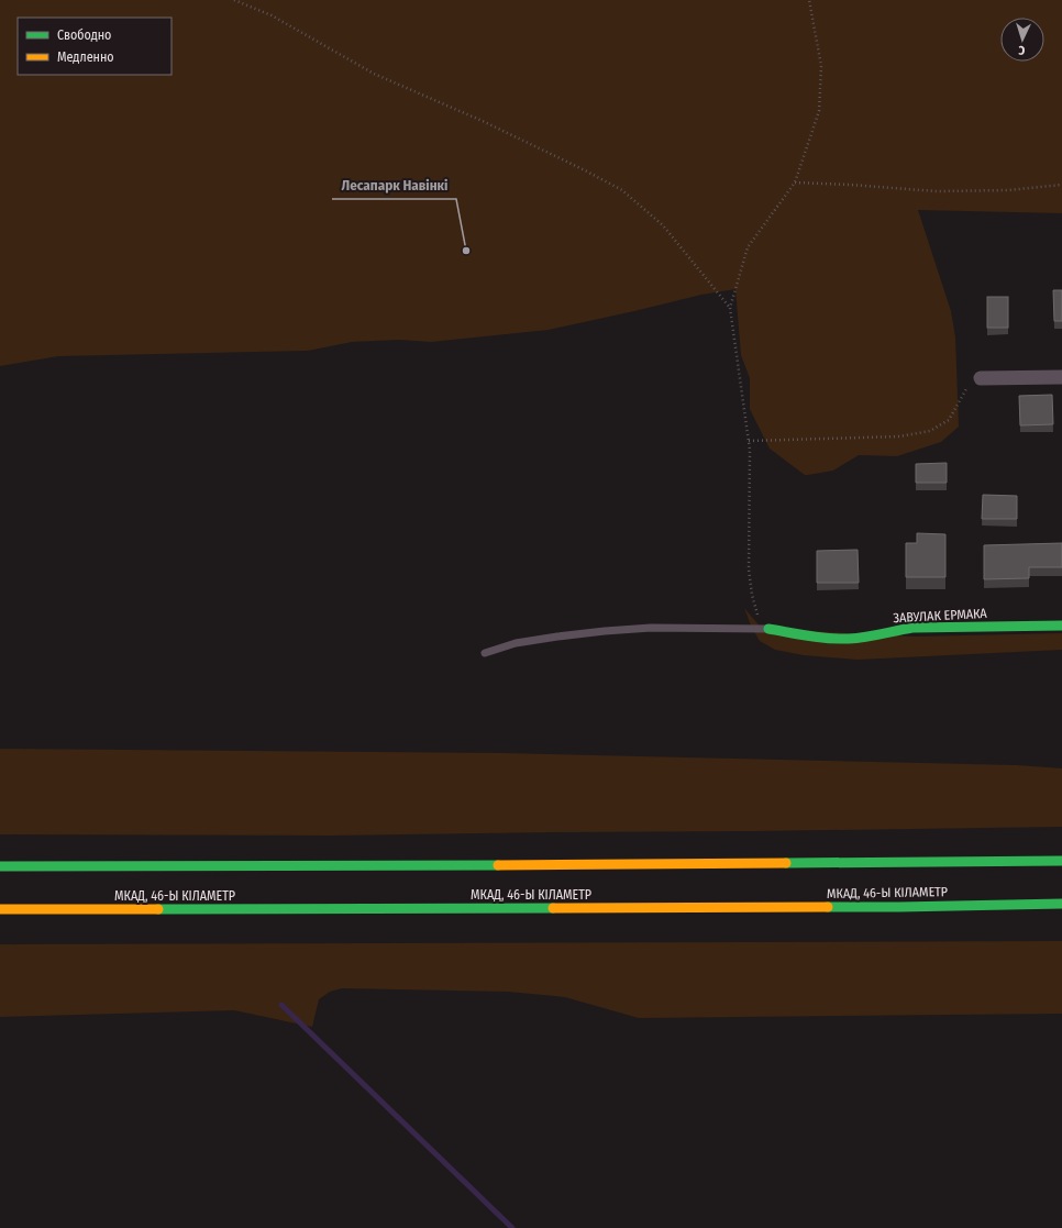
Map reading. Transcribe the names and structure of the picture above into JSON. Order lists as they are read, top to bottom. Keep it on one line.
{"streets":{"main road":["ЗАВУЛАК ЕРМАКА","МКАД, 46-Ы КІЛАМЕТР"]},"places":["Лесапарк Навінкі"],"legend":["Свободно","Медленно"],"north":"bottom"}
